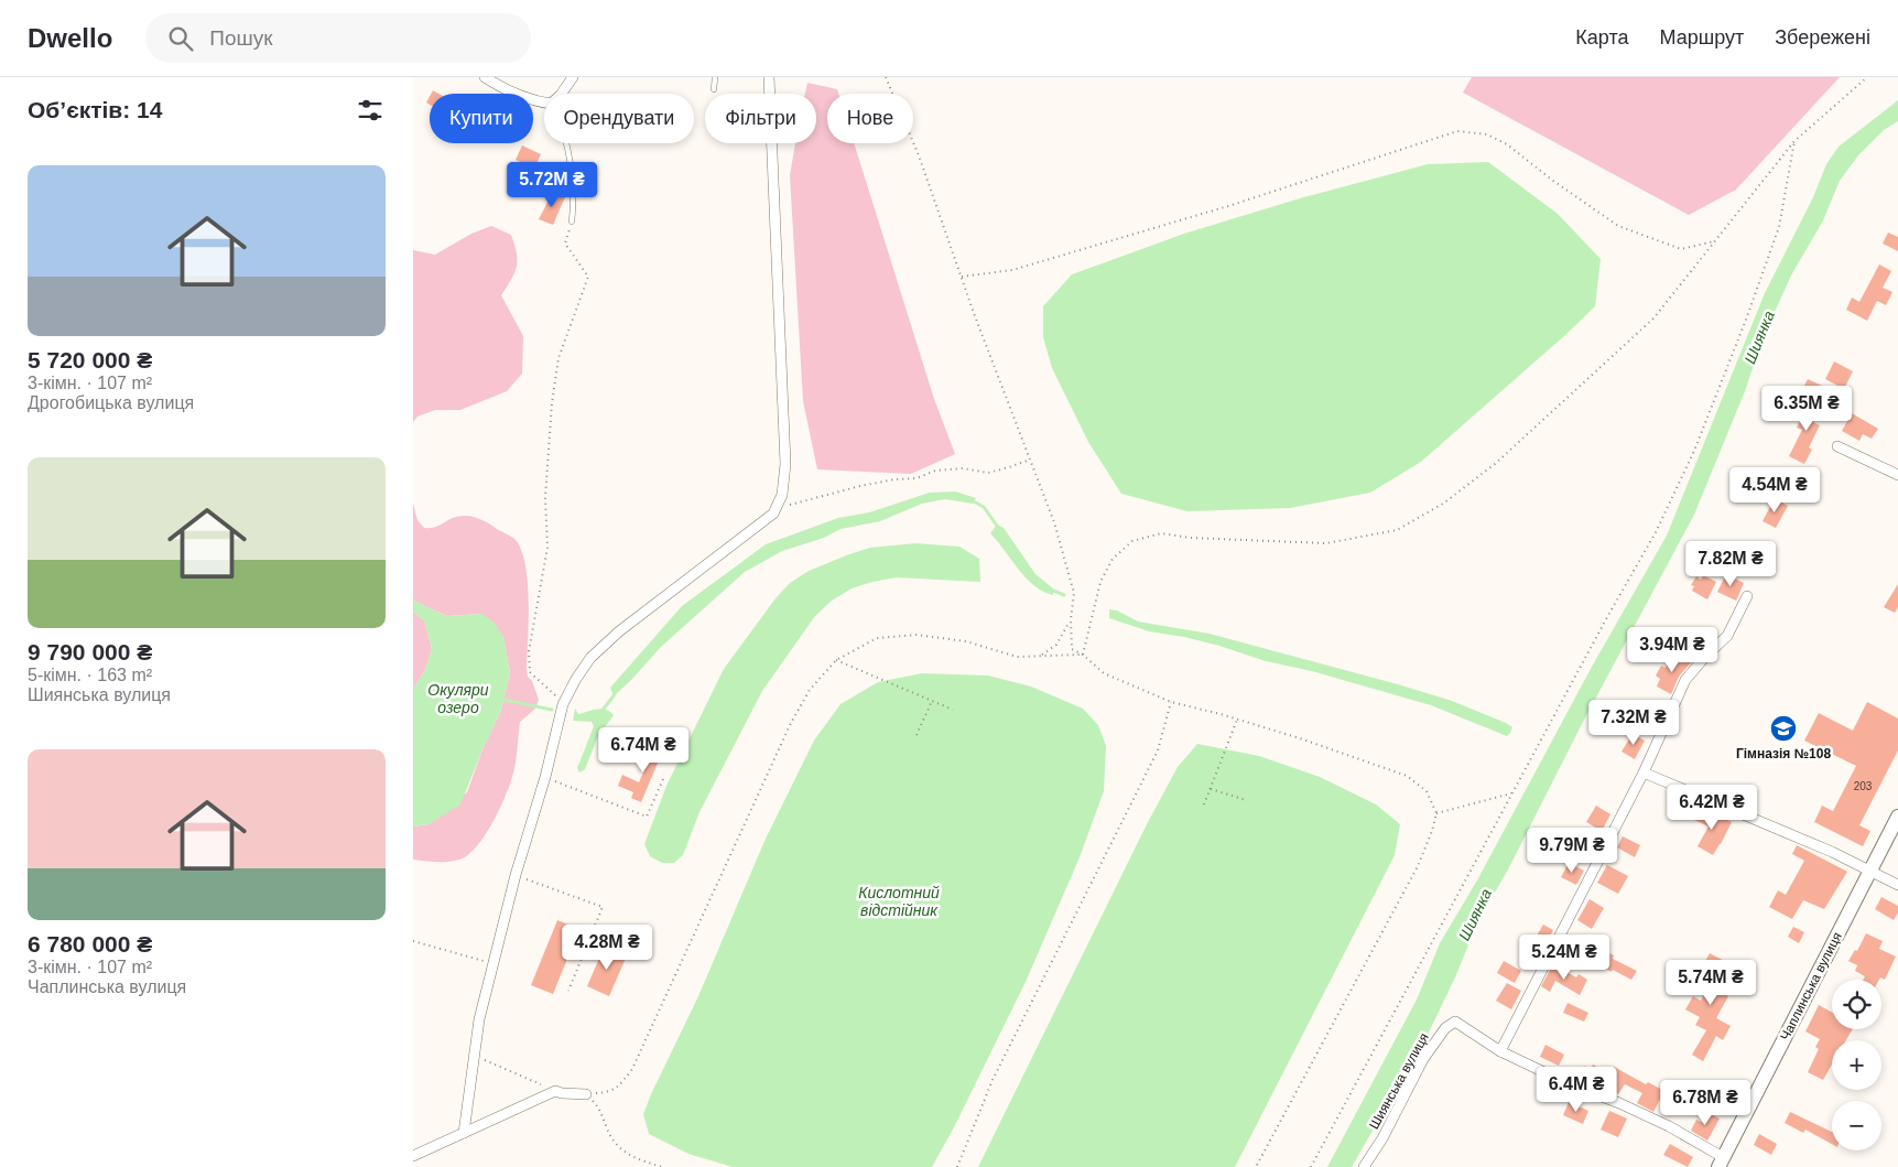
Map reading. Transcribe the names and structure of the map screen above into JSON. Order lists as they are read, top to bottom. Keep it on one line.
{"streets":{"street":["Чаплинська вулиця","Шиянська вулиця"]},"crossings":[["Чаплинська вулиця","Шиянська вулиця"]],"water":["Шиянка","Окуляри озеро","Кислотний відстійник"],"places":{"school or university":["Гімназія №108"]},"house_numbers":["203"],"page":{"header":"Dwello","search":"Пошук","nav":["Карта","Маршрут","Збережені"],"heading":"Об’єктів: 14","chip":["Купити","Орендувати","Фільтри","Нове"],"list":[{"name":"5 720 000 ₴","note":"3-кімн. · 107 m² · Дрогобицька вулиця"},{"name":"9 790 000 ₴","note":"5-кімн. · 163 m² · Шиянська вулиця"},{"name":"6 780 000 ₴","note":"3-кімн. · 107 m² · Чаплинська вулиця"}],"price":["5.72M ₴","6.35M ₴","4.54M ₴","7.82M ₴","3.94M ₴","7.32M ₴","6.74M ₴","6.42M ₴","9.79M ₴","4.28M ₴","5.24M ₴","5.74M ₴","6.4M ₴","6.78M ₴"],"map_buttons":["+","−"]}}
